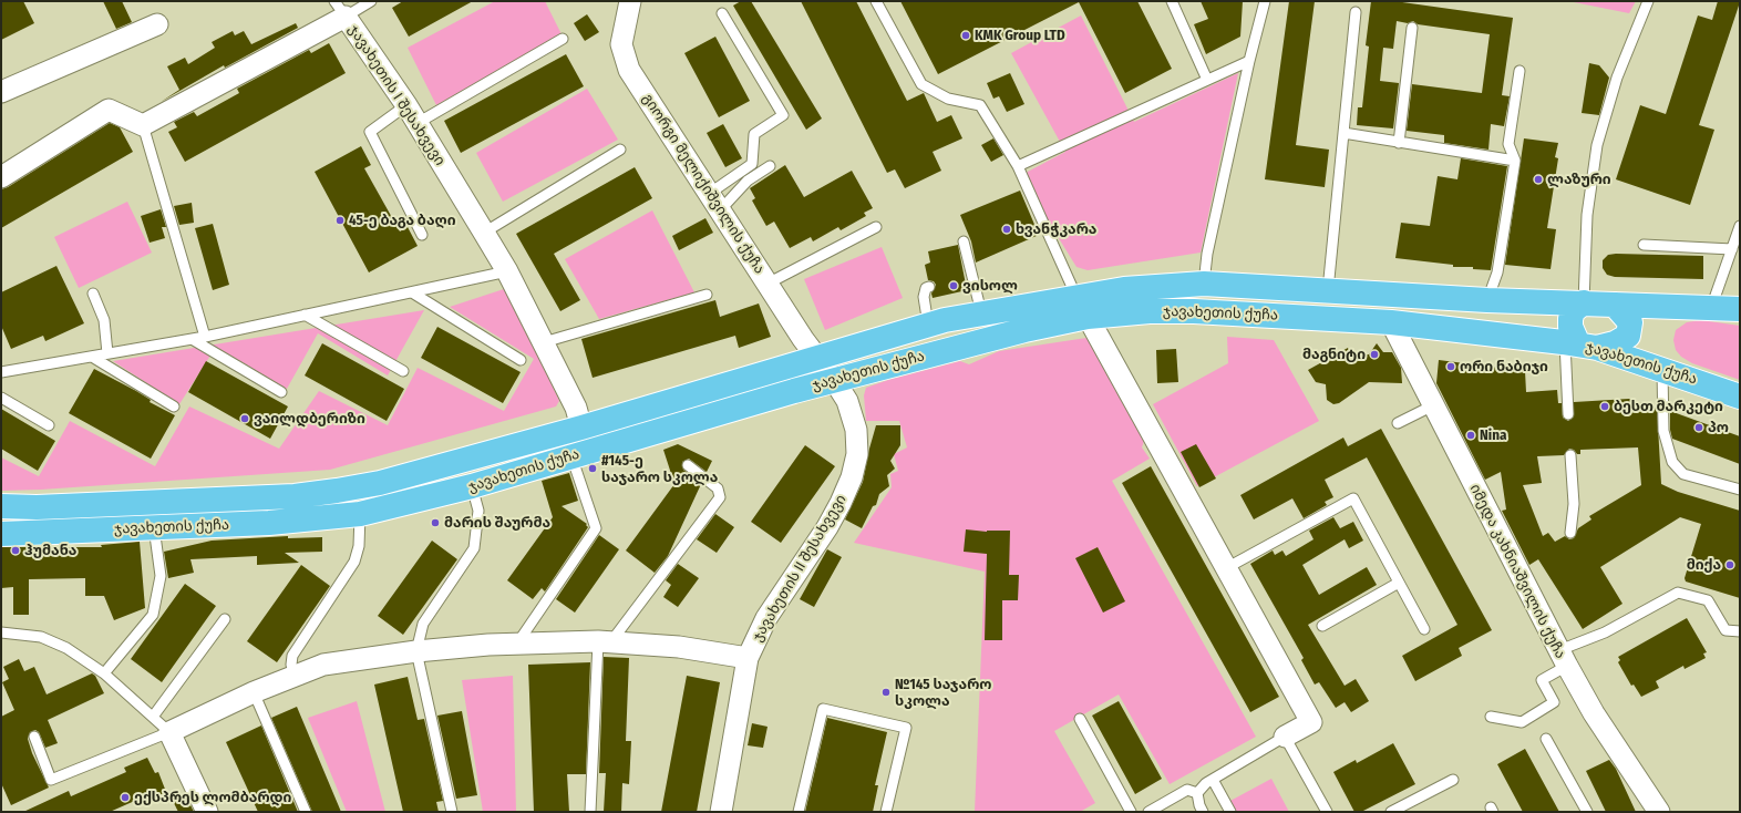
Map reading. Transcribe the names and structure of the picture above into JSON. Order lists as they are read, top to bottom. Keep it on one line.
{"streets":{"main road":["ჯავახეთის ქუჩა"],"street":["ჯავახეთის I შესახვევი","გიორგი მელიქიშვილის ქუჩა","ჯავახეთის II შესახვევი","იმედა კახნიაშვილის ქუჩა"]},"crossings":[["ჯავახეთის I შესახვევი","ჯავახეთის ქუჩა"],["გიორგი მელიქიშვილის ქუჩა","ჯავახეთის ქუჩა"],["გიორგი მელიქიშვილის ქუჩა","ჯავახეთის II შესახვევი"],["ჯავახეთის ქუჩა","ჯავახეთის II შესახვევი"],["ჯავახეთის ქუჩა","იმედა კახნიაშვილის ქუჩა"]],"places":["KMK Group LTD","ლაზური","45-ე ბაგა ბაღი","ხვანჭკარა","ვისოლ","მაგნიტი","ორი ნაბიჯი","ბესთ მარკეტი","ვაილდბერიზი","პო","Nina","#145-ე საჯარო სკოლა","მარის შაურმა","ჰუმანა","მიქა","№145 საჯარო სკოლა","ექსპრეს ლომბარდი"]}
